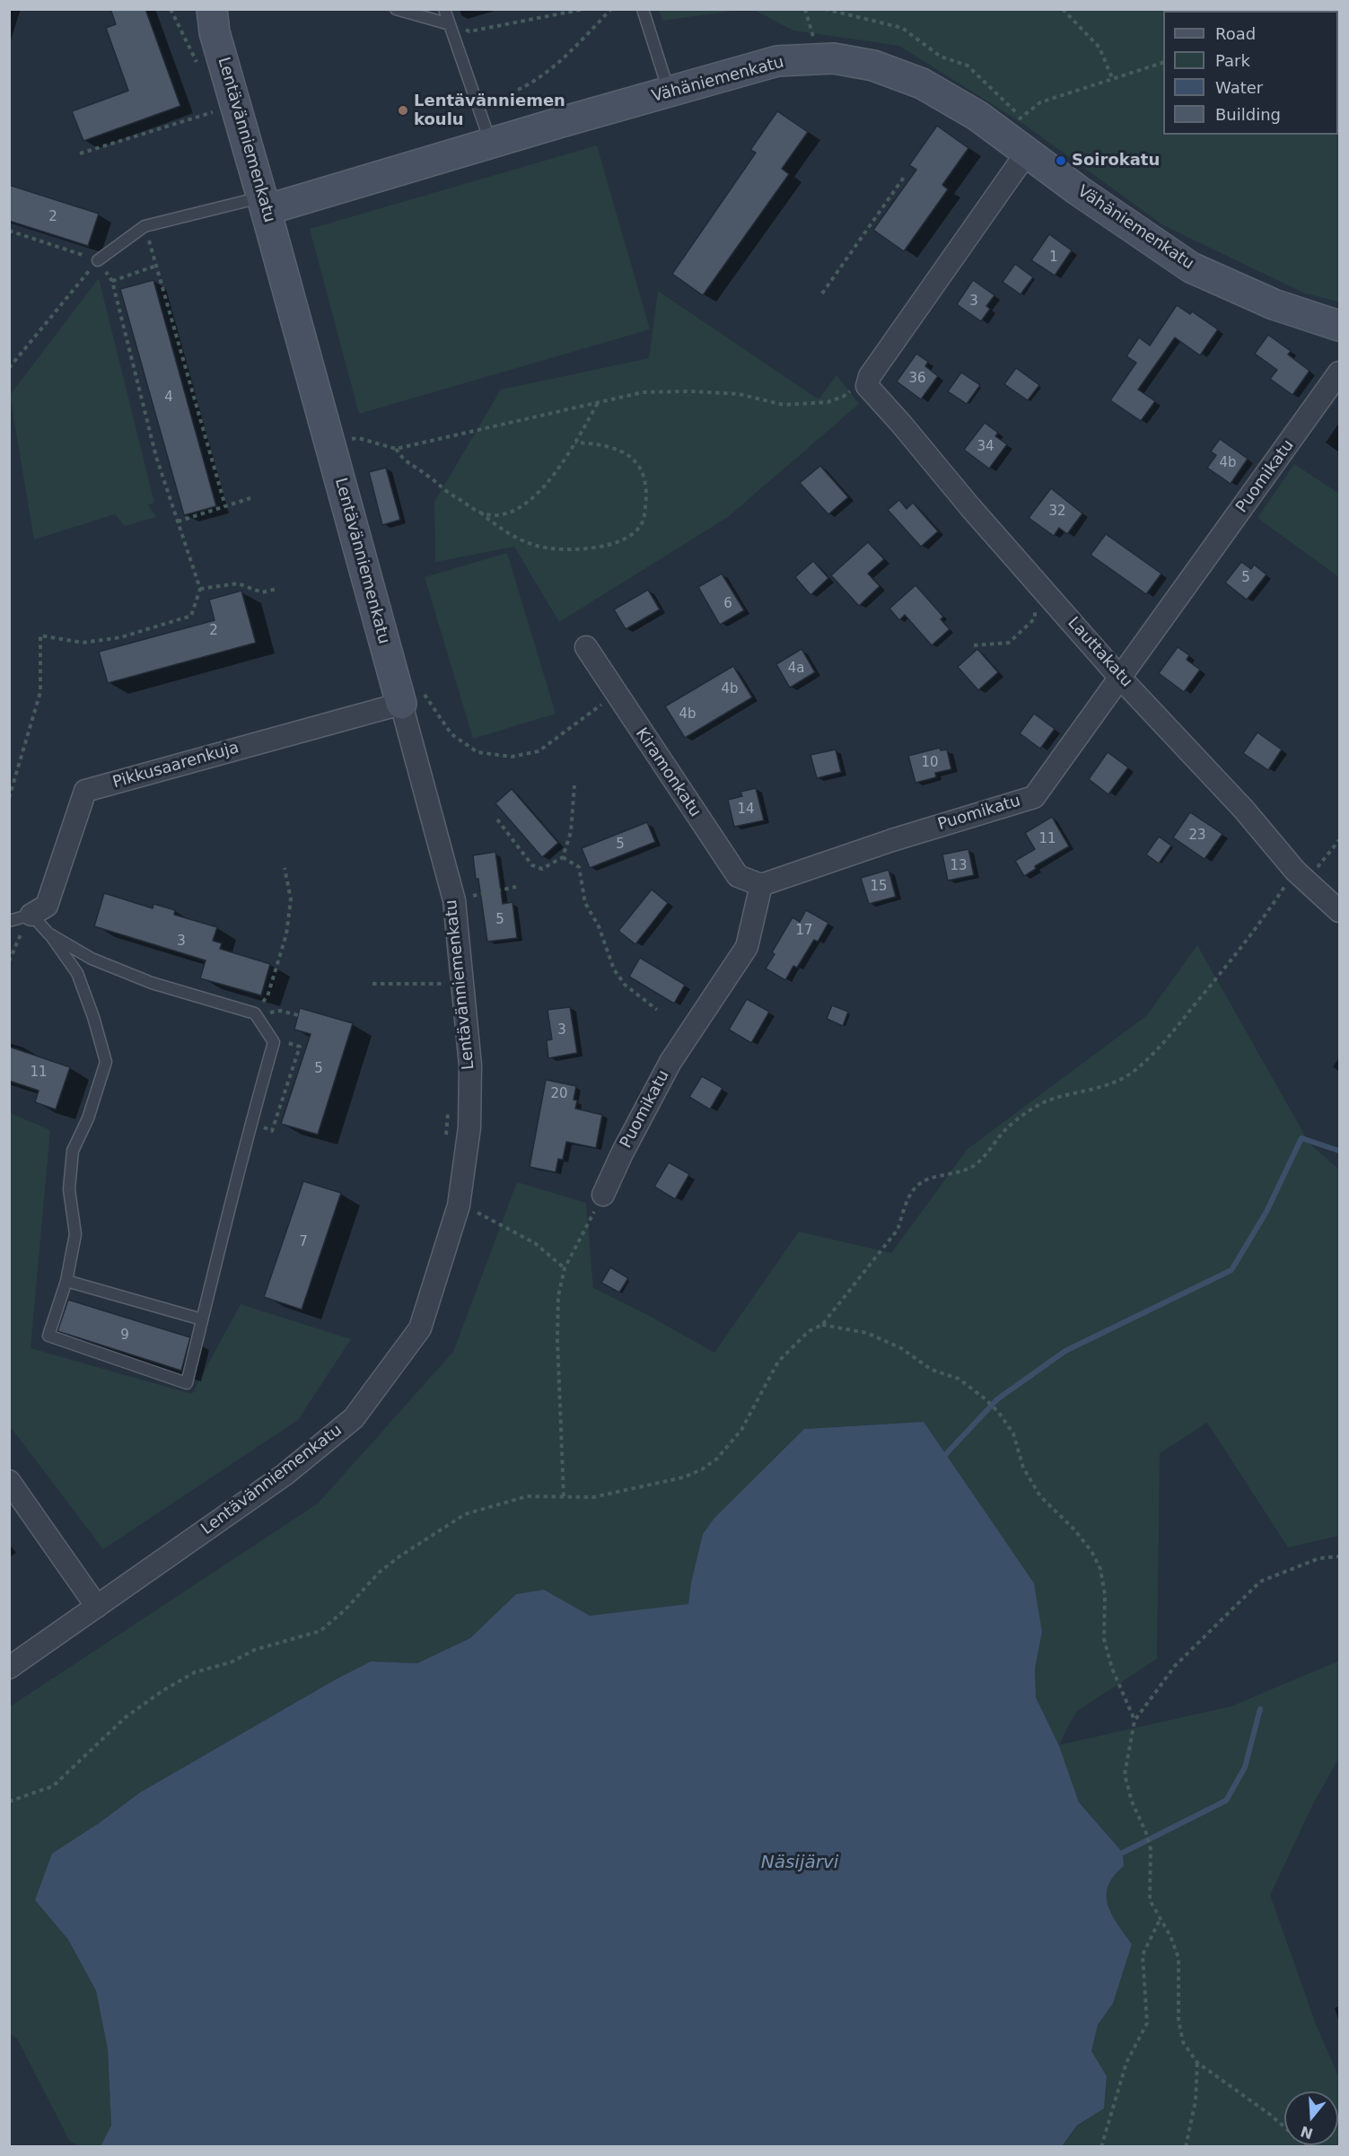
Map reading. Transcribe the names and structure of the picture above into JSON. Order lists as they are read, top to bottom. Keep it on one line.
{"streets":{"street":["Vähäniemenkatu","Lentävänniemenkatu","Puomikatu","Lauttakatu","Pikkusaarenkuja","Kiramonkatu"]},"crossings":[["Vähäniemenkatu","Lentävänniemenkatu"],["Lentävänniemenkatu","Pikkusaarenkuja"],["Puomikatu","Lauttakatu"],["Puomikatu","Kiramonkatu"]],"water":["Näsijärvi"],"places":["Lentävänniemen koulu","Soirokatu"],"house_numbers":["2","1","3","36","4","34","4b","32","5","6","2","4a","4b","4b","10","14","23","11","5","13","15","5","17","3","3","5","11","20","7","9"],"legend":["Road","Park","Water","Building"],"north":"bottom"}
